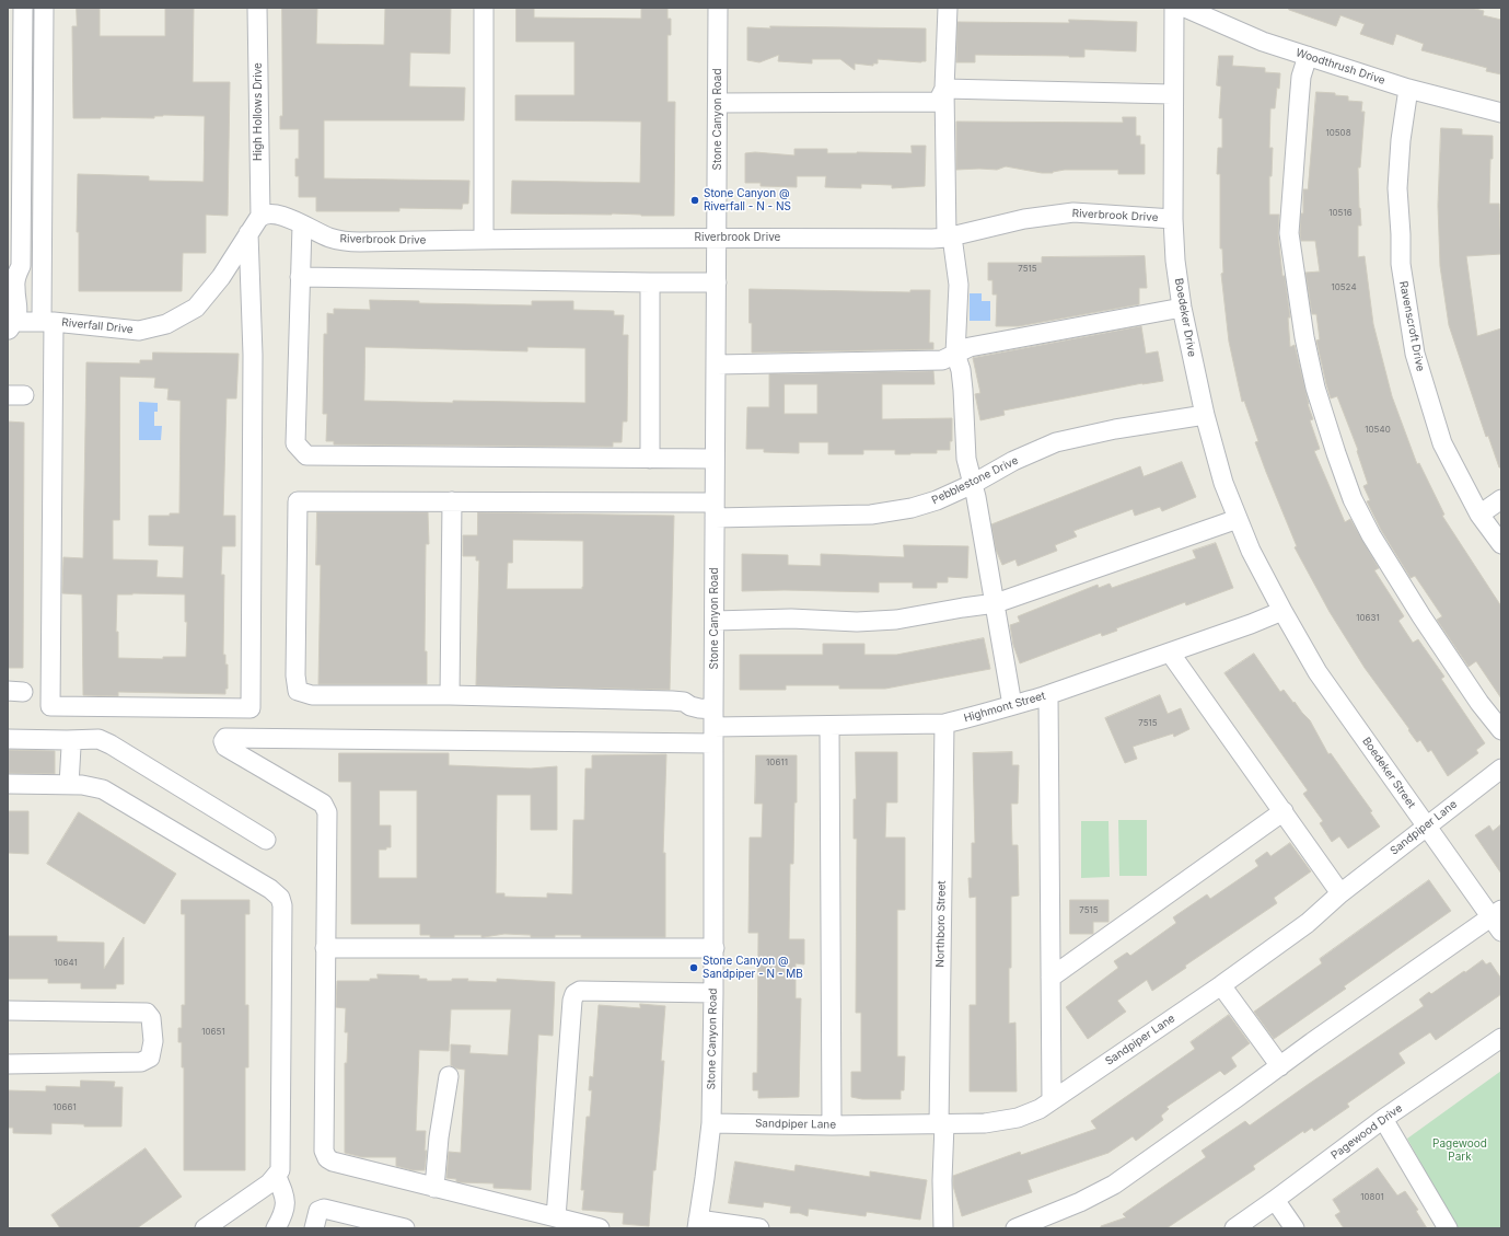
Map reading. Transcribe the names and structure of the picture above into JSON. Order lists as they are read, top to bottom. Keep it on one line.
{"streets":{"street":["Woodthrush Drive","High Hollows Drive","Stone Canyon Road","Riverbrook Drive","Boedeker Drive","Riverfall Drive","Ravenscroft Drive","Pebblestone Drive","Highmont Street","Boedeker Street","Sandpiper Lane","Northboro Street","Pagewood Drive"]},"crossings":[["Woodthrush Drive","Ravenscroft Drive"],["Stone Canyon Road","Riverbrook Drive"],["Stone Canyon Road","Pebblestone Drive"],["Stone Canyon Road","Highmont Street"],["Stone Canyon Road","Sandpiper Lane"],["Riverbrook Drive","Boedeker Drive"],["Boedeker Drive","Pebblestone Drive"],["Boedeker Drive","Highmont Street"],["Boedeker Drive","Boedeker Street"],["Highmont Street","Boedeker Street"],["Highmont Street","Northboro Street"],["Boedeker Street","Sandpiper Lane"],["Sandpiper Lane","Northboro Street"]],"parks":["Pagewood Park"],"places":["Stone Canyon @ Riverfall - N - NS","Stone Canyon @ Sandpiper - N - MB"],"house_numbers":["10508","10516","7515","10524","10540","10631","7515","10611","7515","10641","10651","10661","10801"]}
